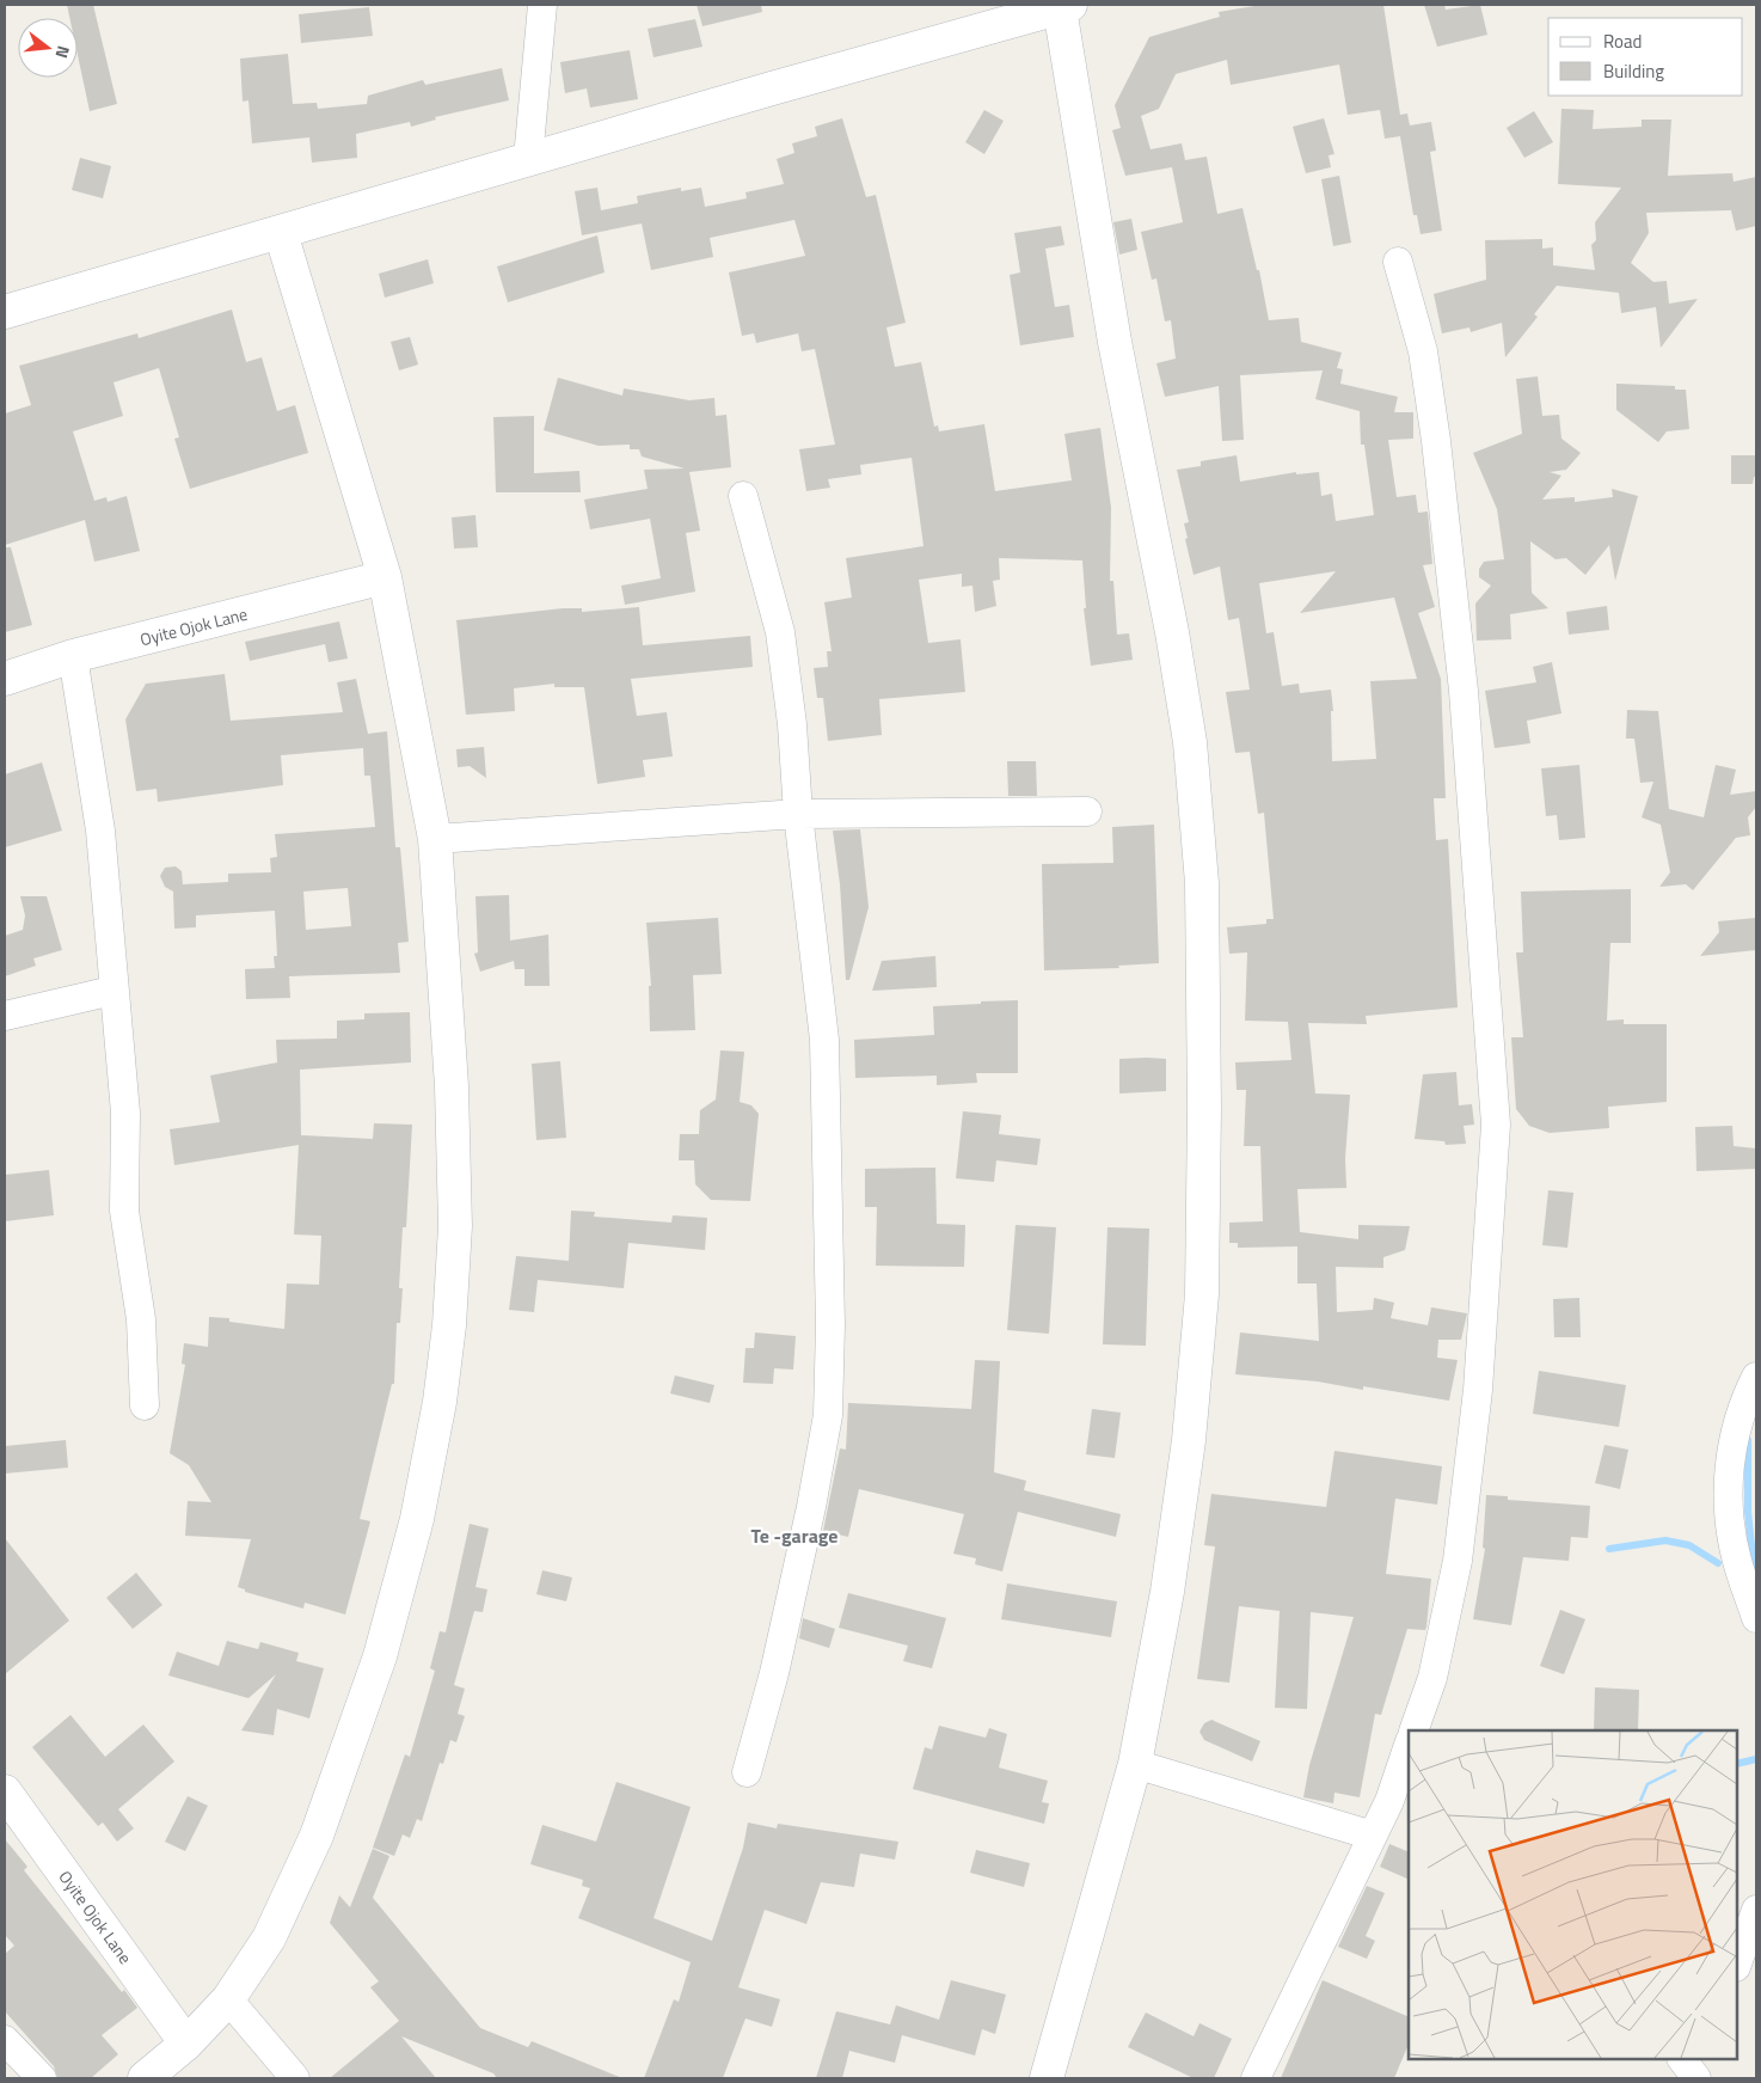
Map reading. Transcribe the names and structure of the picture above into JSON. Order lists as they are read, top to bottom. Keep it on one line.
{"streets":{"street":["Oyite Ojok Lane"]},"districts":["Te -garage"],"legend":["Road","Building"],"north":"right"}
